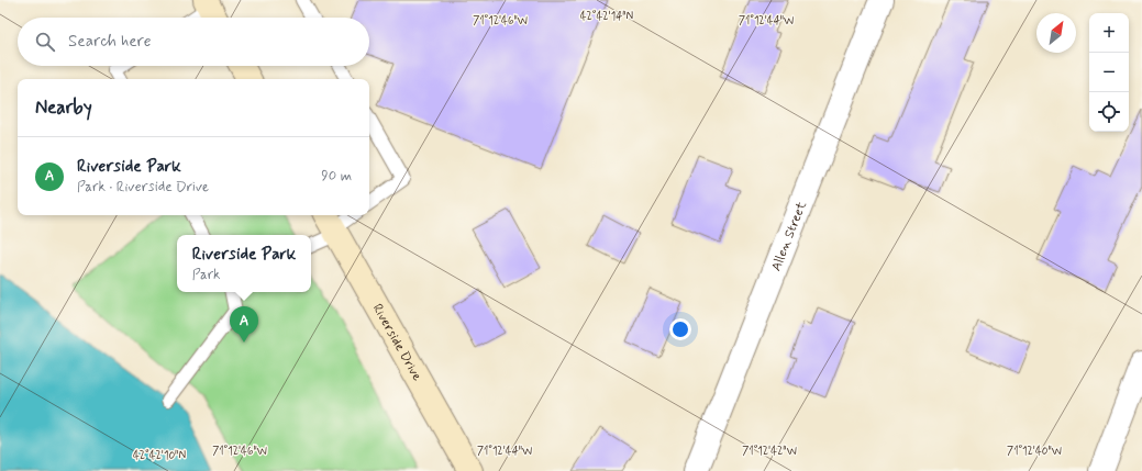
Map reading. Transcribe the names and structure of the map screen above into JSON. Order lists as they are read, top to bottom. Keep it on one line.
{"streets":{"main road":["Riverside Drive"],"street":["Allen Street"]},"north":"top right","page":{"map_buttons":["+","−"],"search":"Search here","heading":"Nearby","list":[{"mark":"A","name":"Riverside Park","note":"Park · Riverside Drive","value":"90 m"}],"popup":["Riverside Park","Park"],"pins":"A"},"coordinates":["42°42'14\"N","71°12'46\"W","71°12'44\"W","71°12'42\"W","71°12'40\"W","42°42'10\"N"]}
